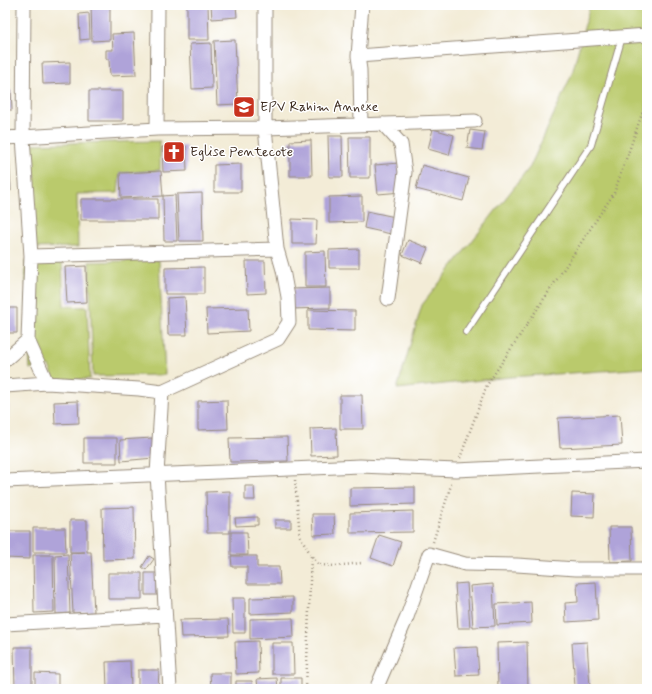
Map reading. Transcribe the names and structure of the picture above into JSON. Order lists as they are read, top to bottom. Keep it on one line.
{"places":{"school or university":["EPV Rahim Annexe"],"church":["Eglise Pentecote"]}}
